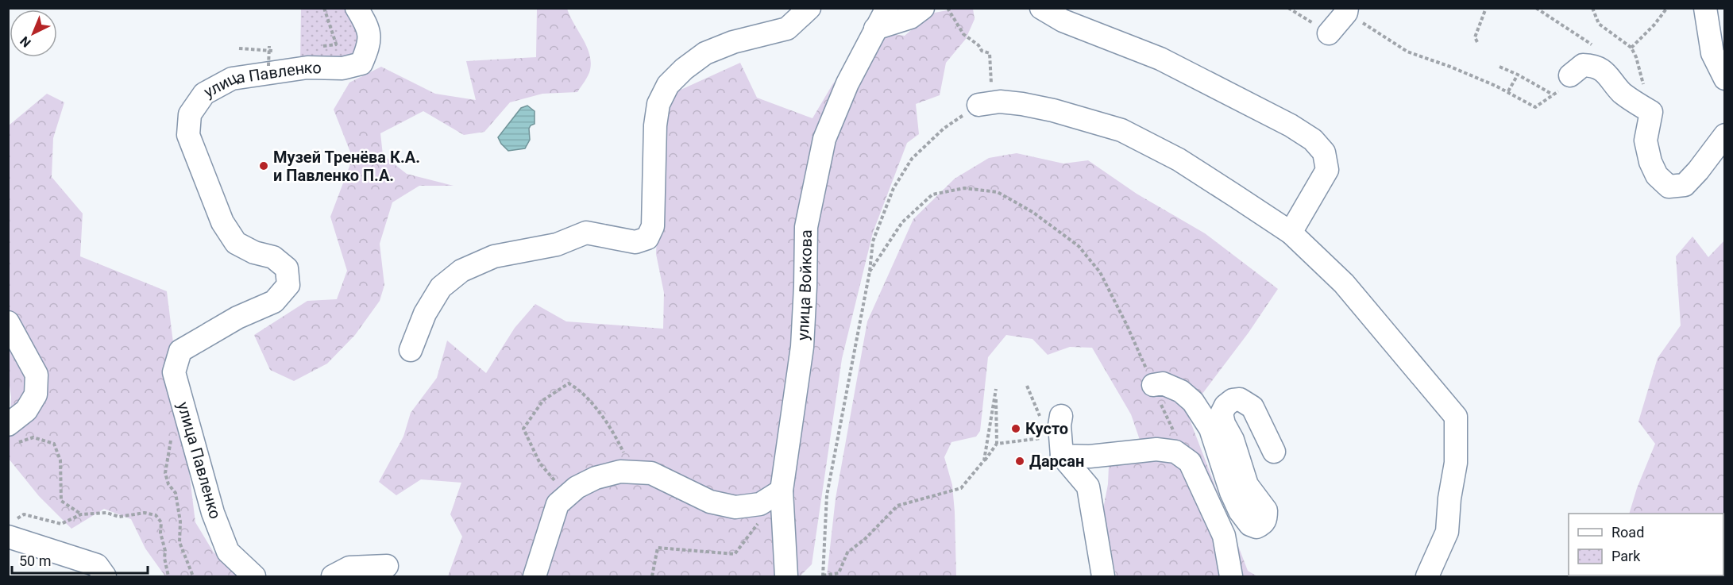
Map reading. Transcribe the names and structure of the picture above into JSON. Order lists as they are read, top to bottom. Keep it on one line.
{"streets":{"street":["улица Павленко","улица Войкова"]},"places":["Музей Тренёва К.А. и Павленко П.А.","Кусто","Дарсан"],"legend":["Road","Park"],"scale_bar":"50 m","north":"bottom left"}
